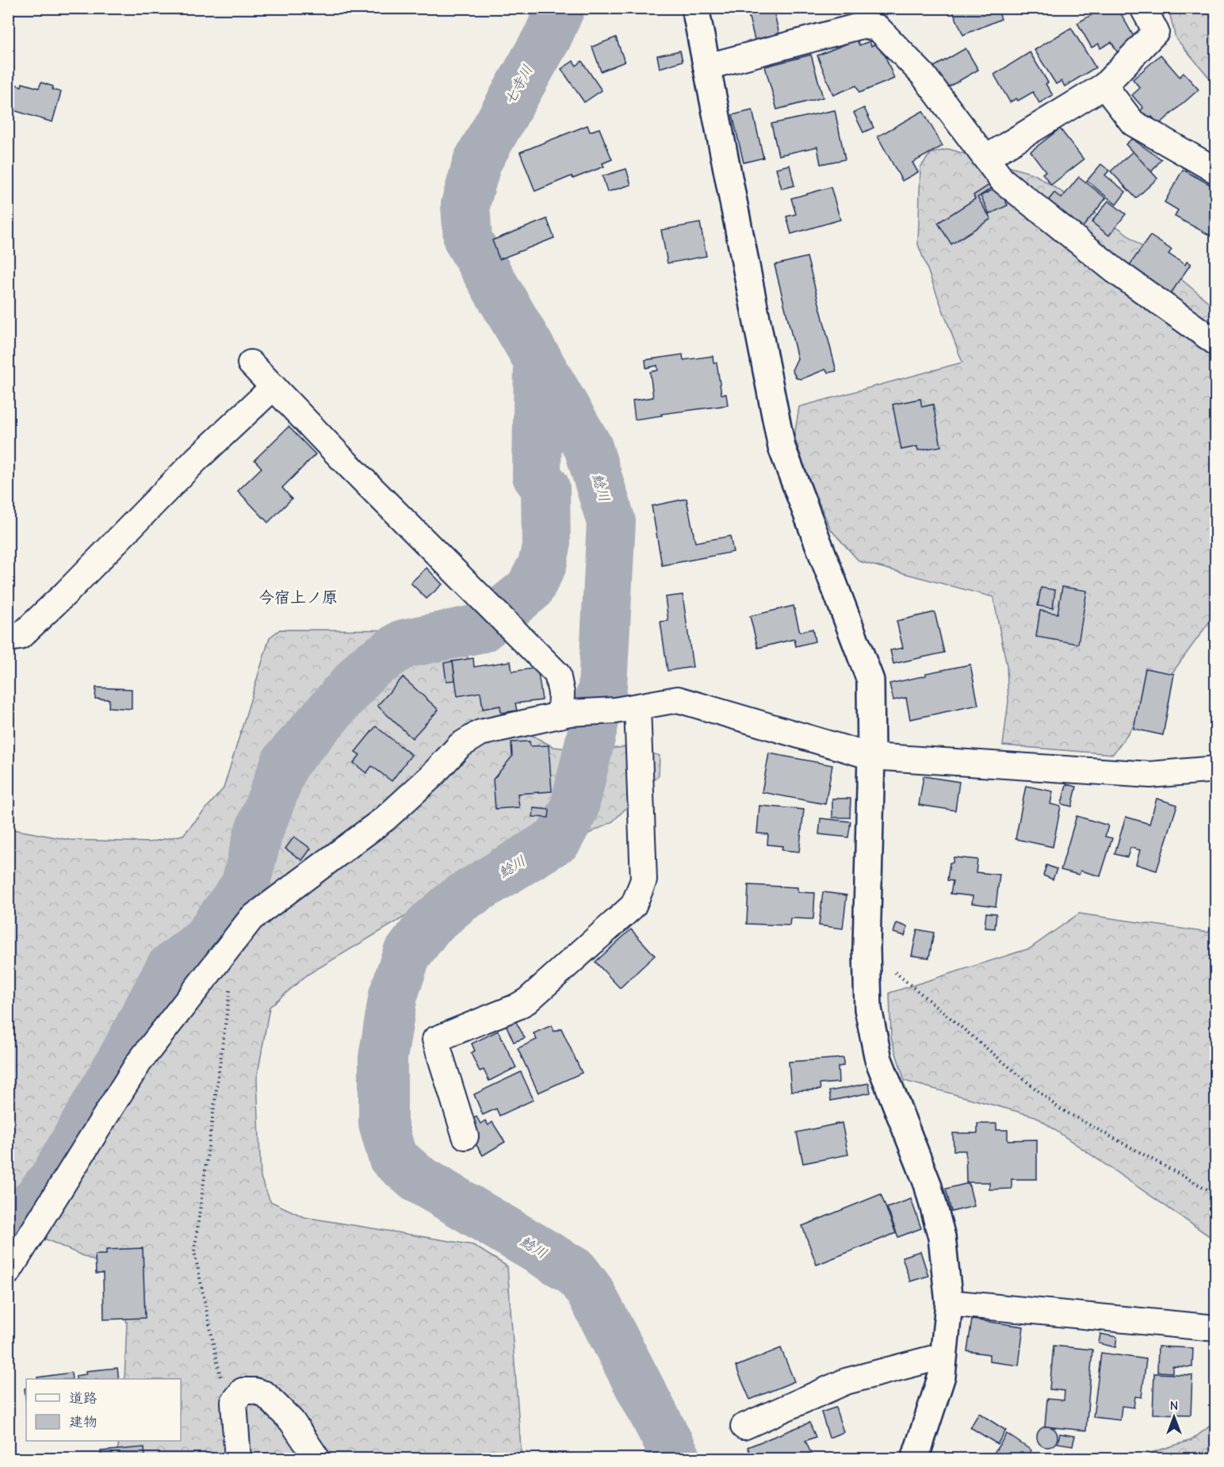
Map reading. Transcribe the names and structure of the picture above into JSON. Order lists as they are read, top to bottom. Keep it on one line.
{"districts":["今宿上ノ原"],"water":["七寺川","鯰川"],"legend":["道路","建物"],"north":"top"}
